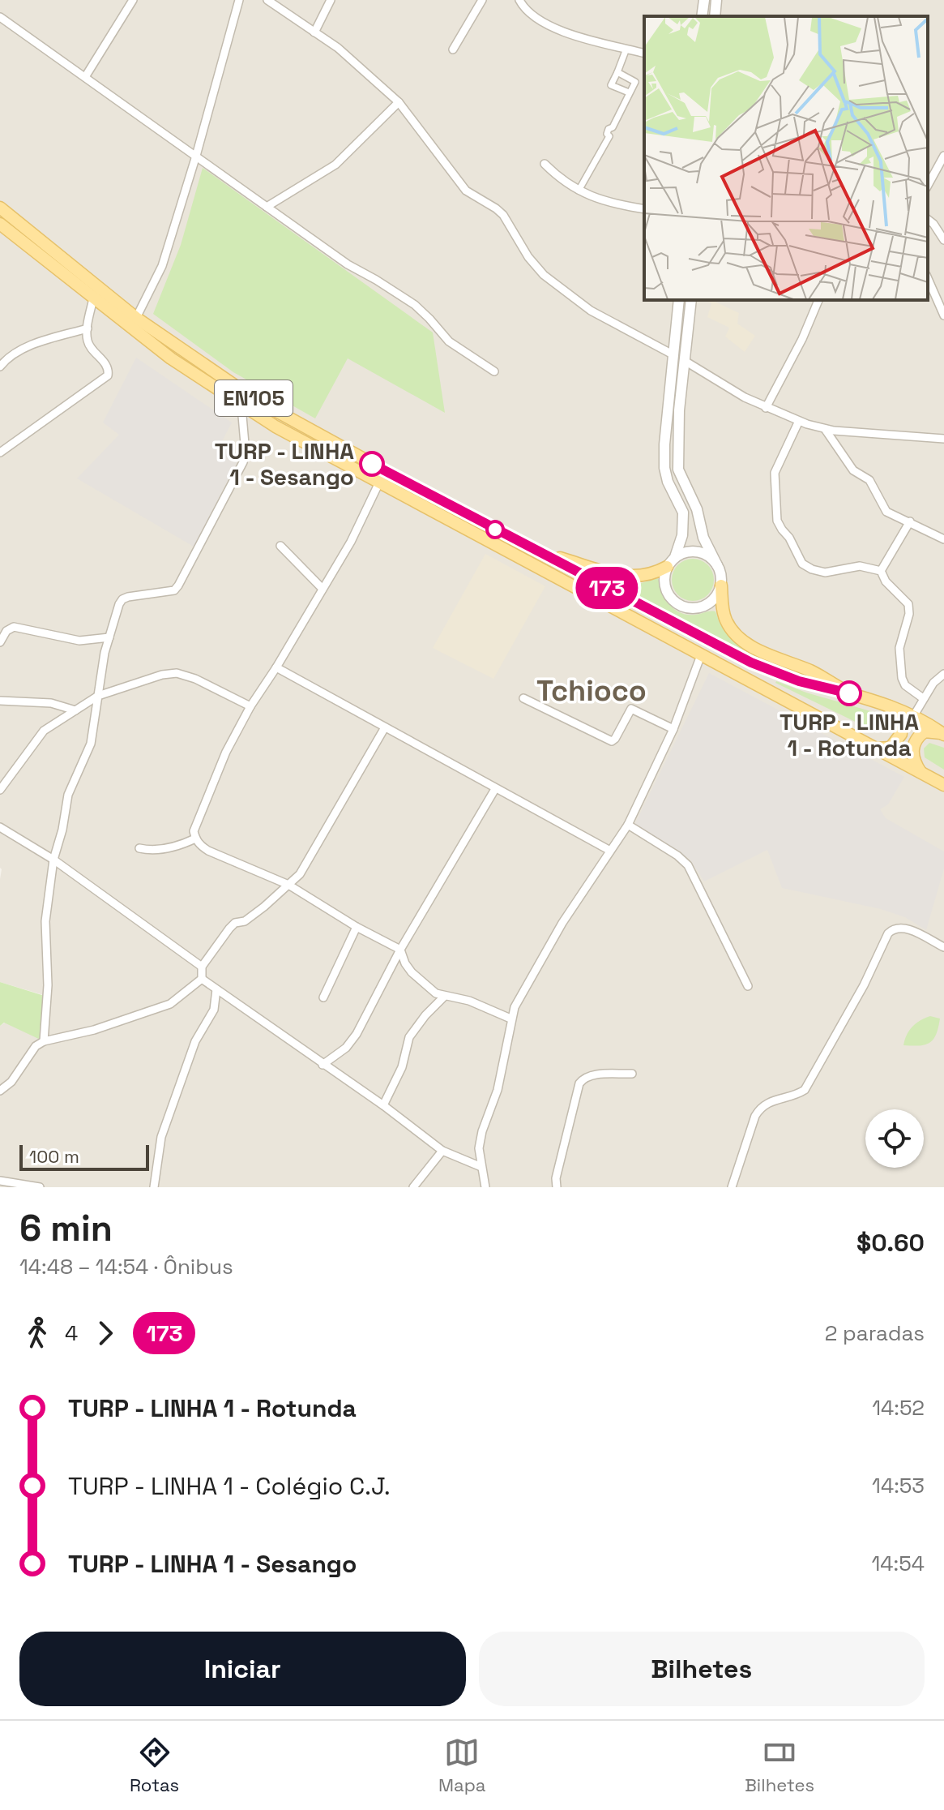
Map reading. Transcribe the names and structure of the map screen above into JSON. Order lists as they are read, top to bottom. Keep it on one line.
{"streets":{"main road":["EN105"]},"districts":["Tchioco"],"places":["TURP - LINHA 1 - Sesango","TURP - LINHA 1 - Rotunda"],"lines":["bus line 173"],"scale_bar":"100 m","page":{"on_map":"173","scale":"100 m","heading":["6 min","14:48 – 14:54 · Ônibus","$0.60"],"legs":["4","173","2 paradas"],"list":[{"name":"TURP - LINHA 1 - Rotunda","value":"14:52"},{"name":"TURP - LINHA 1 - Colégio C.J.","value":"14:53"},{"name":"TURP - LINHA 1 - Sesango","value":"14:54"}],"buttons":["Iniciar","Bilhetes"],"tabs":["Rotas","Mapa","Bilhetes"]}}
